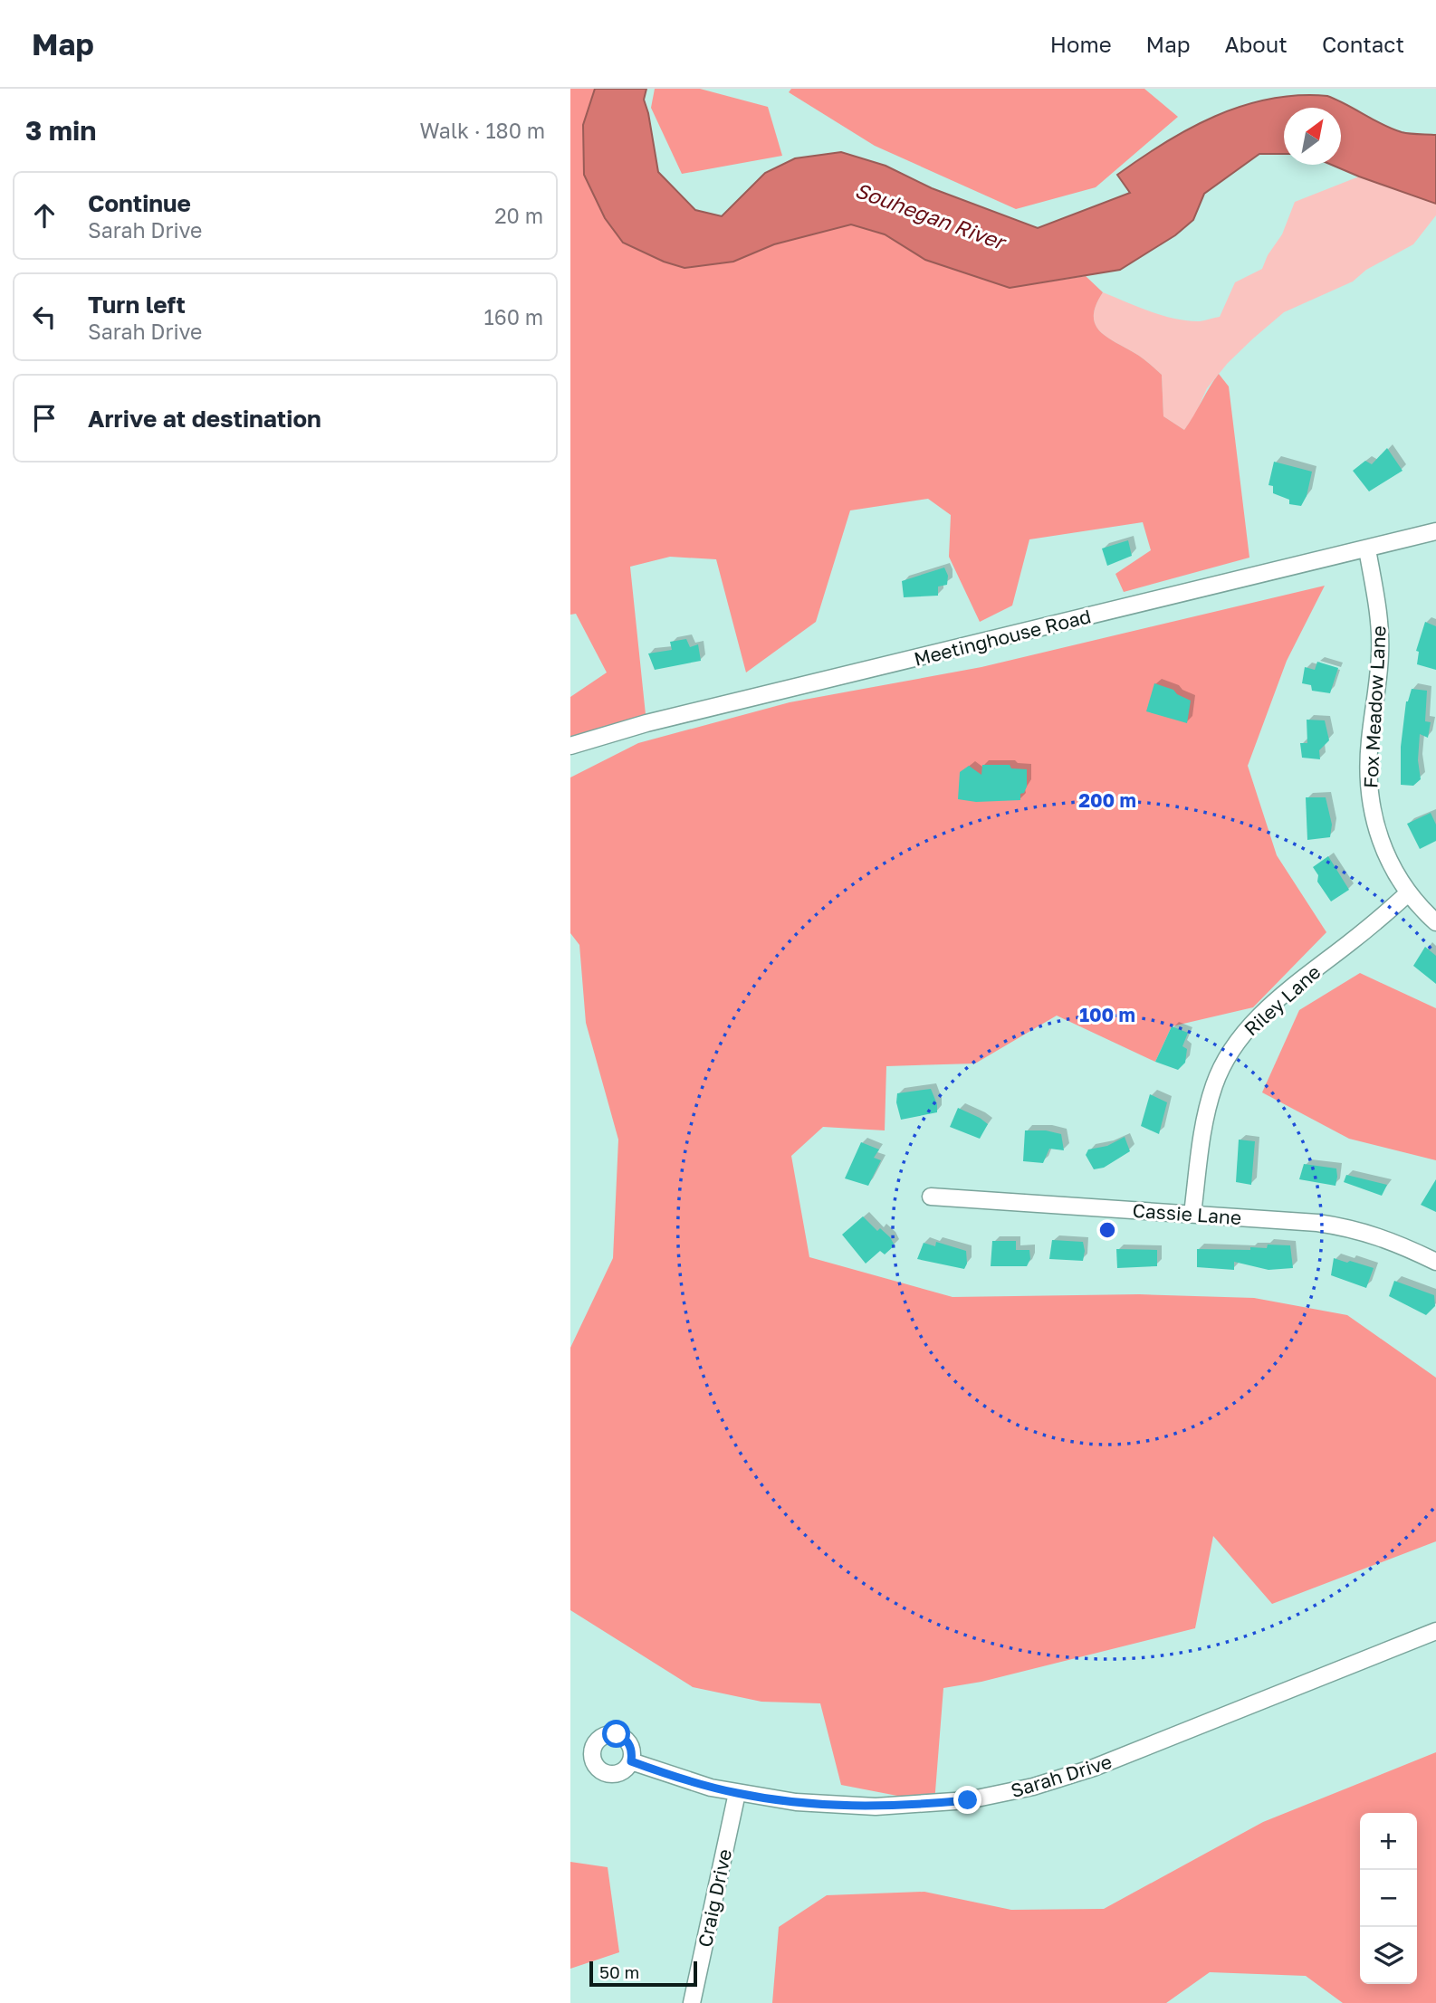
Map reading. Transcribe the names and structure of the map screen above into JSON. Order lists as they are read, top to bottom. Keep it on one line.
{"streets":{"street":["Meetinghouse Road","Fox Meadow Lane","Riley Lane","Cassie Lane","Sarah Drive","Craig Drive"]},"crossings":[["Meetinghouse Road","Fox Meadow Lane"],["Fox Meadow Lane","Riley Lane"],["Riley Lane","Cassie Lane"],["Sarah Drive","Craig Drive"]],"water":["Souhegan River"],"scale_bar":"50 m","north":"top right","page":{"header":"Map","nav":["Home","Map","About","Contact"],"heading":["3 min","Walk · 180 m"],"list":[["Continue","Sarah Drive","20 m"],["Turn left","Sarah Drive","160 m"],"Arrive at destination"],"map_buttons":["+","−"],"scale":"50 m"},"rings":["200 m","100 m"]}
